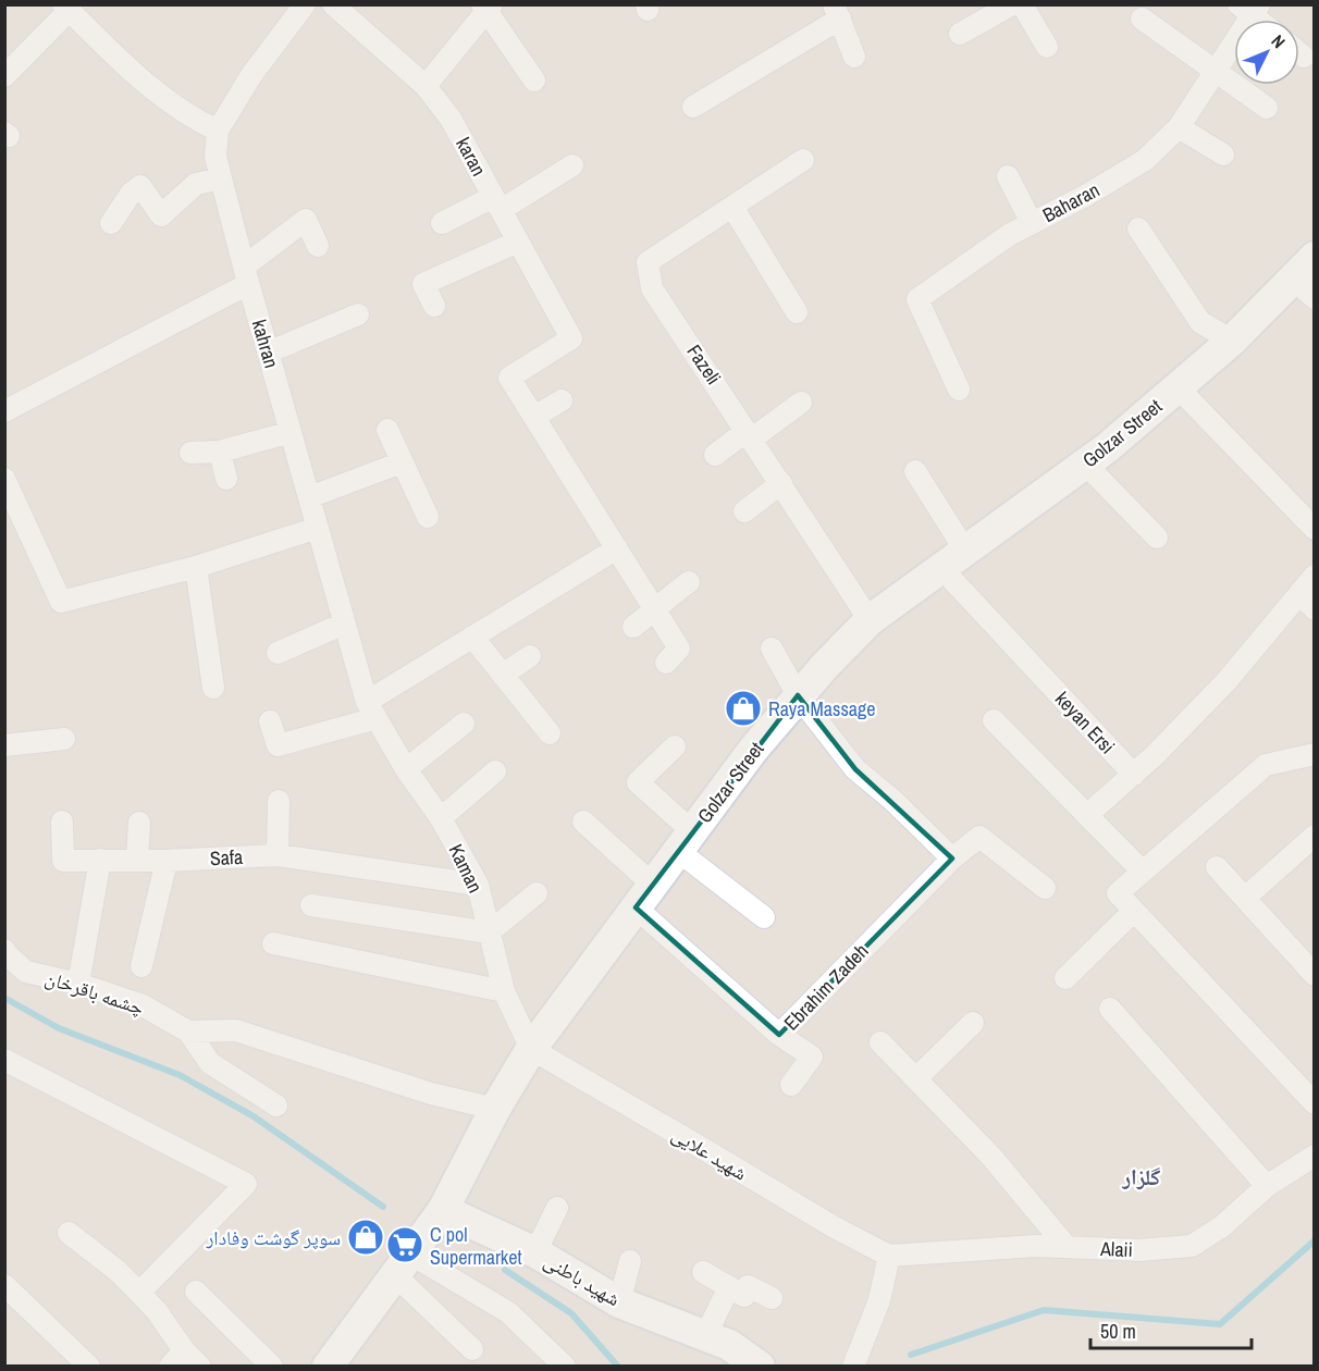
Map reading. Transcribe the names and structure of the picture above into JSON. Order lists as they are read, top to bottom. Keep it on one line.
{"streets":{"main road":["Golzar Street","شهید باطنی"],"street":["karan","Baharan","kahran","Fazeli","keyan Ersi","Safa","Kaman","Ebrahim Zadeh","چشمه باقرخان","شهید علایی","Alaii"]},"crossings":[["kahran","Kaman"],["Fazeli","Golzar Street"],["Golzar Street","keyan Ersi"],["Golzar Street","Kaman"],["Golzar Street","Ebrahim Zadeh"],["Golzar Street","شهید علایی"],["Golzar Street","شهید باطنی"],["Safa","Kaman"],["Kaman","شهید علایی"],["شهید علایی","Alaii"]],"districts":["گلزار"],"places":{"shop":["Raya Massage","سوپر گوشت وفادار"],"supermarket":["C pol Supermarket"]},"scale_bar":"50 m","north":"top right"}
